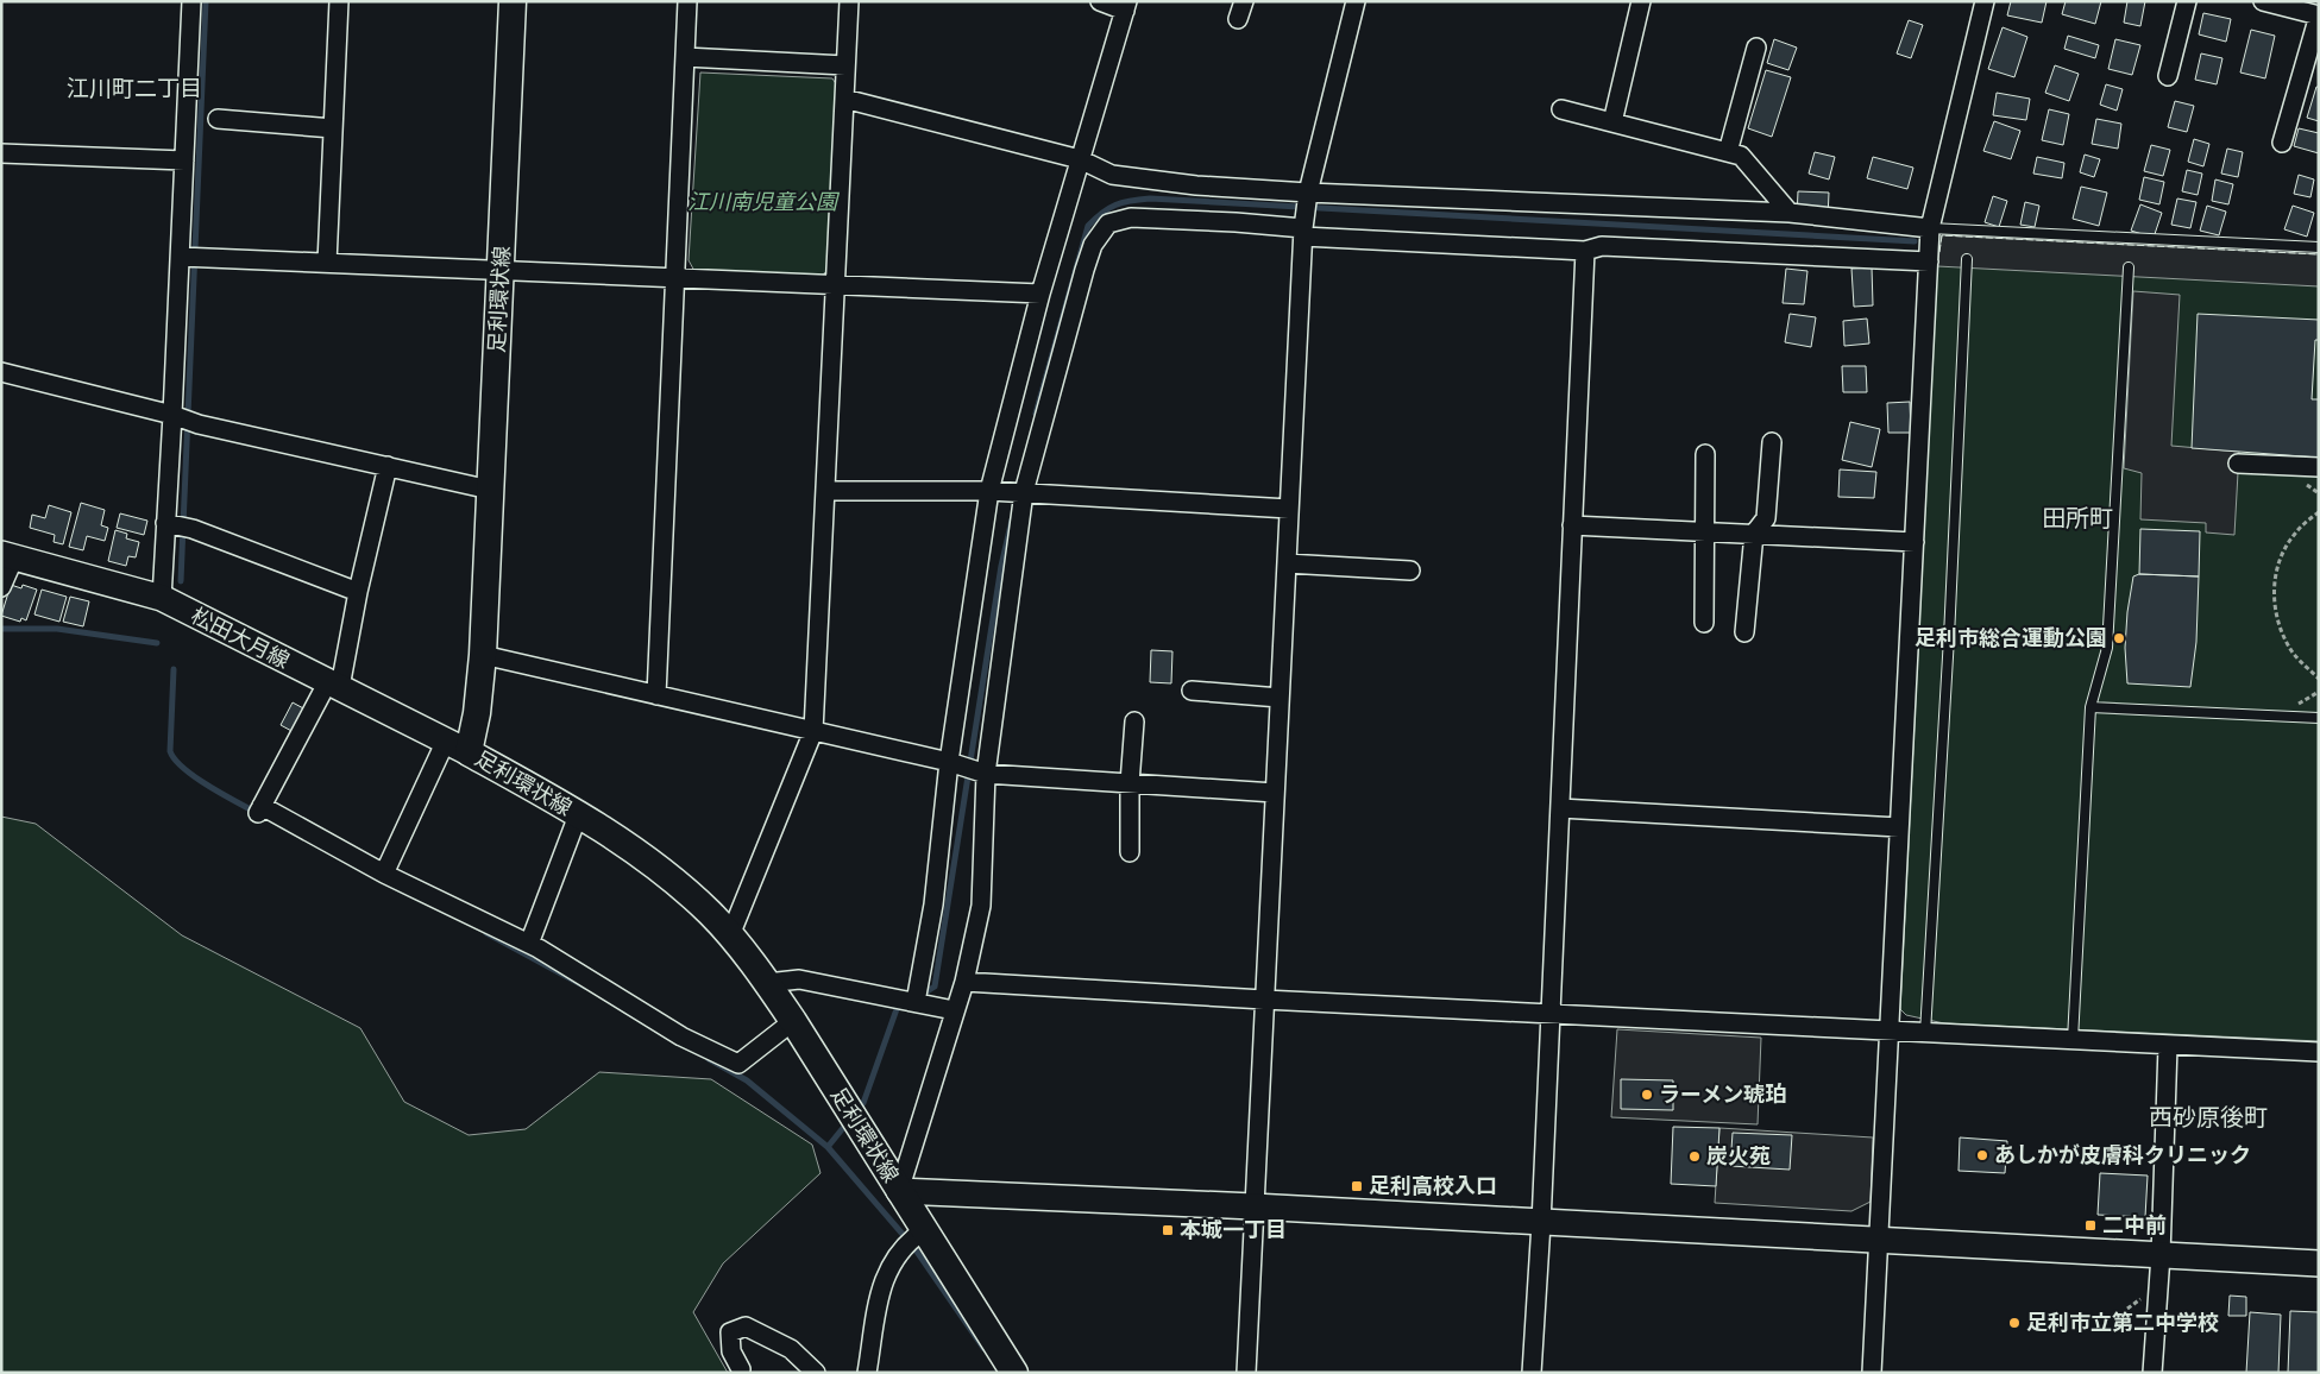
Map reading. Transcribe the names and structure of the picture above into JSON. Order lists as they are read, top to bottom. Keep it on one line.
{"streets":{"main road":["足利環状線"],"street":["松田大月線"]},"crossings":[["足利環状線","松田大月線"]],"districts":["江川町二丁目","田所町","西砂原後町"],"parks":["江川南児童公園"],"places":{"other":["足利市総合運動公園","ラーメン琥珀","あしかが皮膚科クリニック","炭火苑","足利市立第二中学校"],"transit":["足利高校入口","二中前","本城一丁目"]}}
